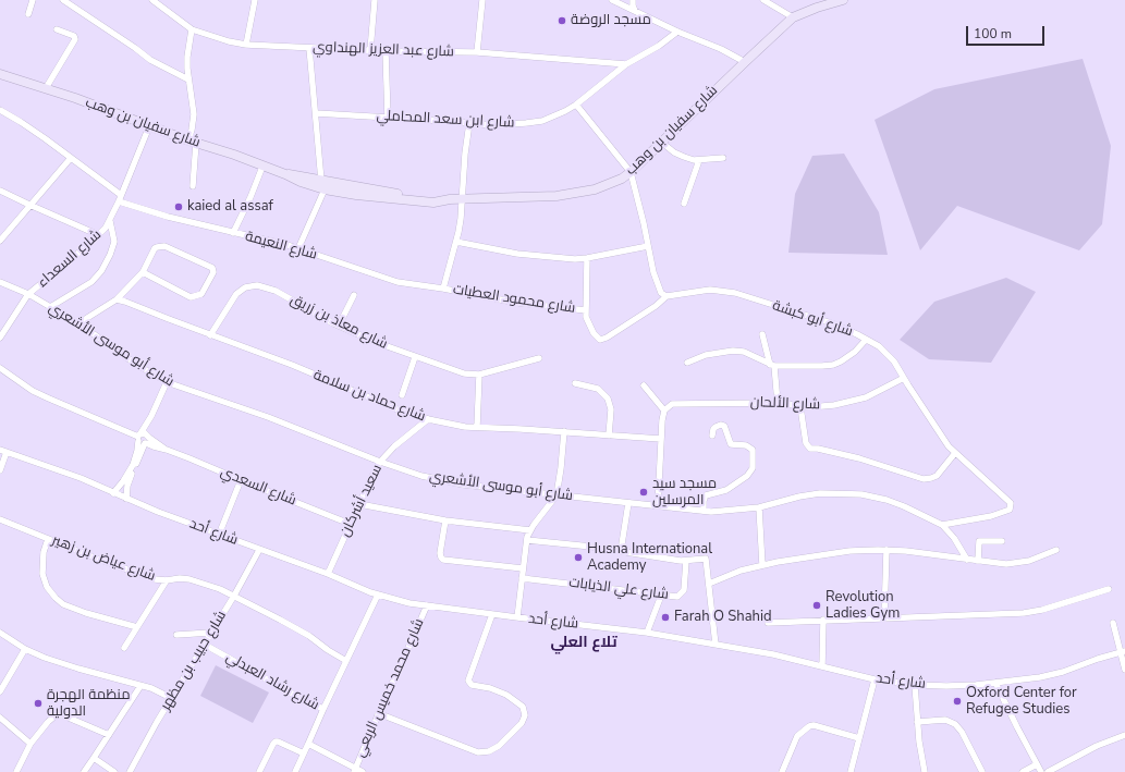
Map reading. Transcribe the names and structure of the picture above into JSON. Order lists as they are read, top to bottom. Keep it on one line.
{"streets":{"street":["شارع عبد العزيز الهنداوي","شارع ابن سعد المحاملي","شارع سفيان بن وهب","شارع النعيمة","شارع السعداء","شارع محمود العطيات","شارع أبو كبشة","شارع معاذ بن زريق","شارع أبو موسى الأشعري","شارع حماد بن سلامة","شارع الألحان","شارع السعدي","سعيد أشركان","شارع أحد","شارع عياض بن زهير","شارع علي الذيابات","شارع حبيب بن مظهر","شارع رشاد العبدلي","شارع محمد خميس الربعي"]},"crossings":[["شارع عبد العزيز الهنداوي","شارع ابن سعد المحاملي"],["شارع سفيان بن وهب","شارع السعداء"],["شارع النعيمة","شارع السعداء"],["شارع النعيمة","شارع محمود العطيات"],["شارع السعداء","شارع أبو موسى الأشعري"],["شارع محمود العطيات","شارع أبو كبشة"],["شارع أبو كبشة","شارع أبو موسى الأشعري"],["شارع أبو كبشة","شارع الألحان"],["شارع معاذ بن زريق","شارع حماد بن سلامة"],["شارع أبو موسى الأشعري","سعيد أشركان"],["شارع حماد بن سلامة","سعيد أشركان"],["شارع السعدي","سعيد أشركان"],["سعيد أشركان","شارع أحد"],["شارع أحد","شارع حبيب بن مظهر"],["شارع أحد","شارع محمد خميس الربعي"],["شارع عياض بن زهير","شارع حبيب بن مظهر"],["شارع حبيب بن مظهر","شارع رشاد العبدلي"]],"districts":["تلاع العلي"],"places":["مسجد الروضة","kaied al assaf","مسجد سيد المرسلين","Husna International Academy","Revolution Ladies Gym","Farah O Shahid","Oxford Center for Refugee Studies","منظمة الهجرة الدولية"],"scale_bar":"100 m"}
